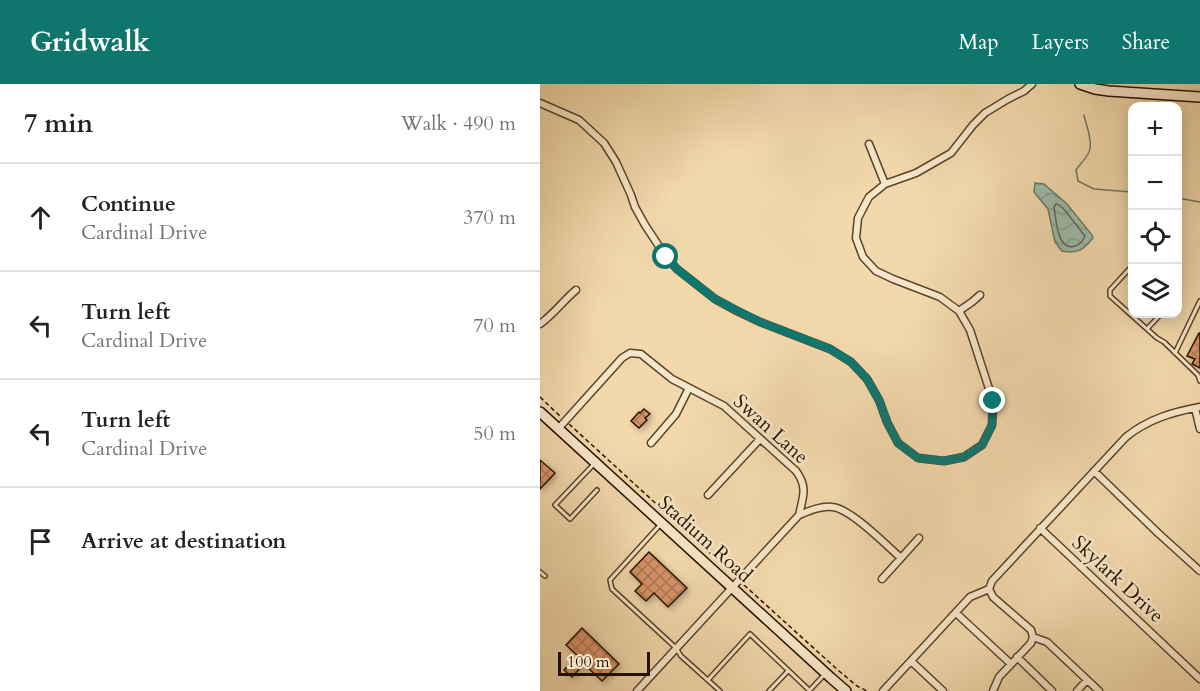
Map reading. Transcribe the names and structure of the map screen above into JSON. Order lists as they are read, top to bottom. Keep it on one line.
{"streets":{"street":["Swan Lane","Stadium Road","Skylark Drive"]},"crossings":[["Swan Lane","Stadium Road"]],"scale_bar":"100 m","page":{"header":"Gridwalk","nav":["Map","Layers","Share"],"heading":["7 min","Walk · 490 m"],"map_buttons":["+","−"],"list":[["Continue","Cardinal Drive","370 m"],["Turn left","Cardinal Drive","70 m"],["Turn left","Cardinal Drive","50 m"],"Arrive at destination"],"scale":"100 m"}}
